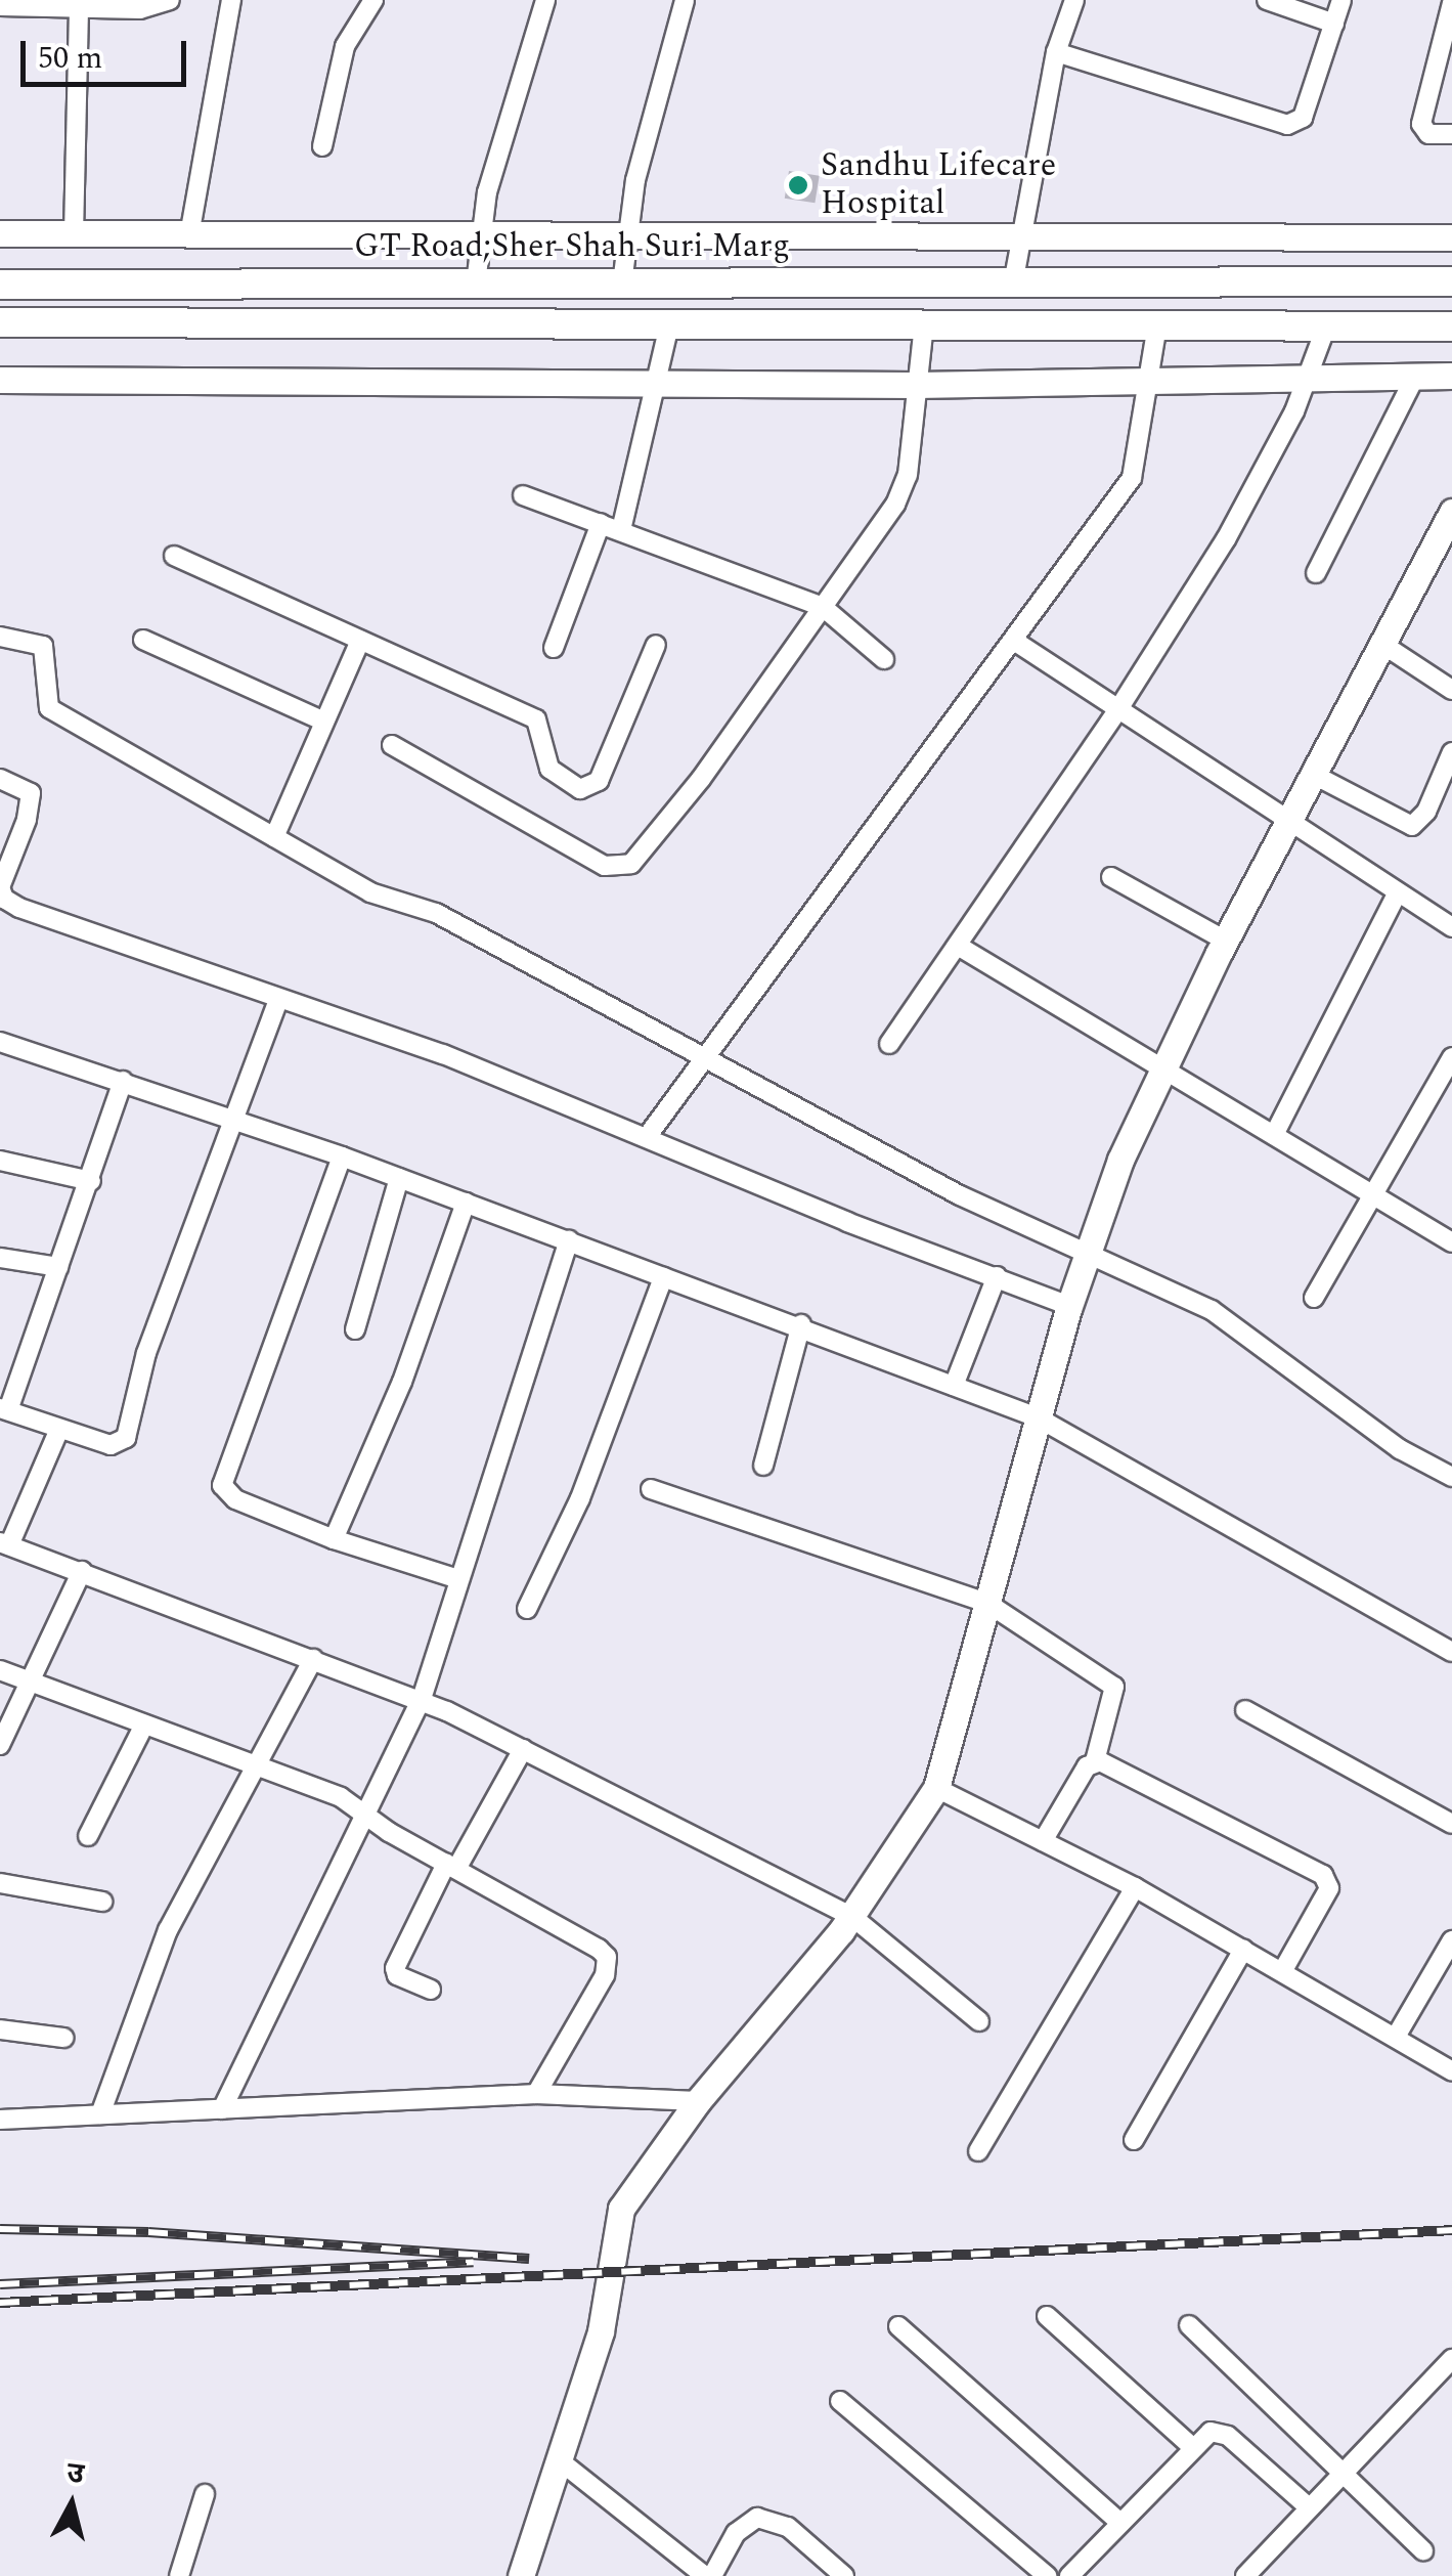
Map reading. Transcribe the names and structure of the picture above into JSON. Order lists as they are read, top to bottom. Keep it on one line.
{"streets":{"main road":["GT Road;Sher Shah Suri Marg"]},"places":["Sandhu Lifecare Hospital"],"scale_bar":"50 m","north":"top"}
